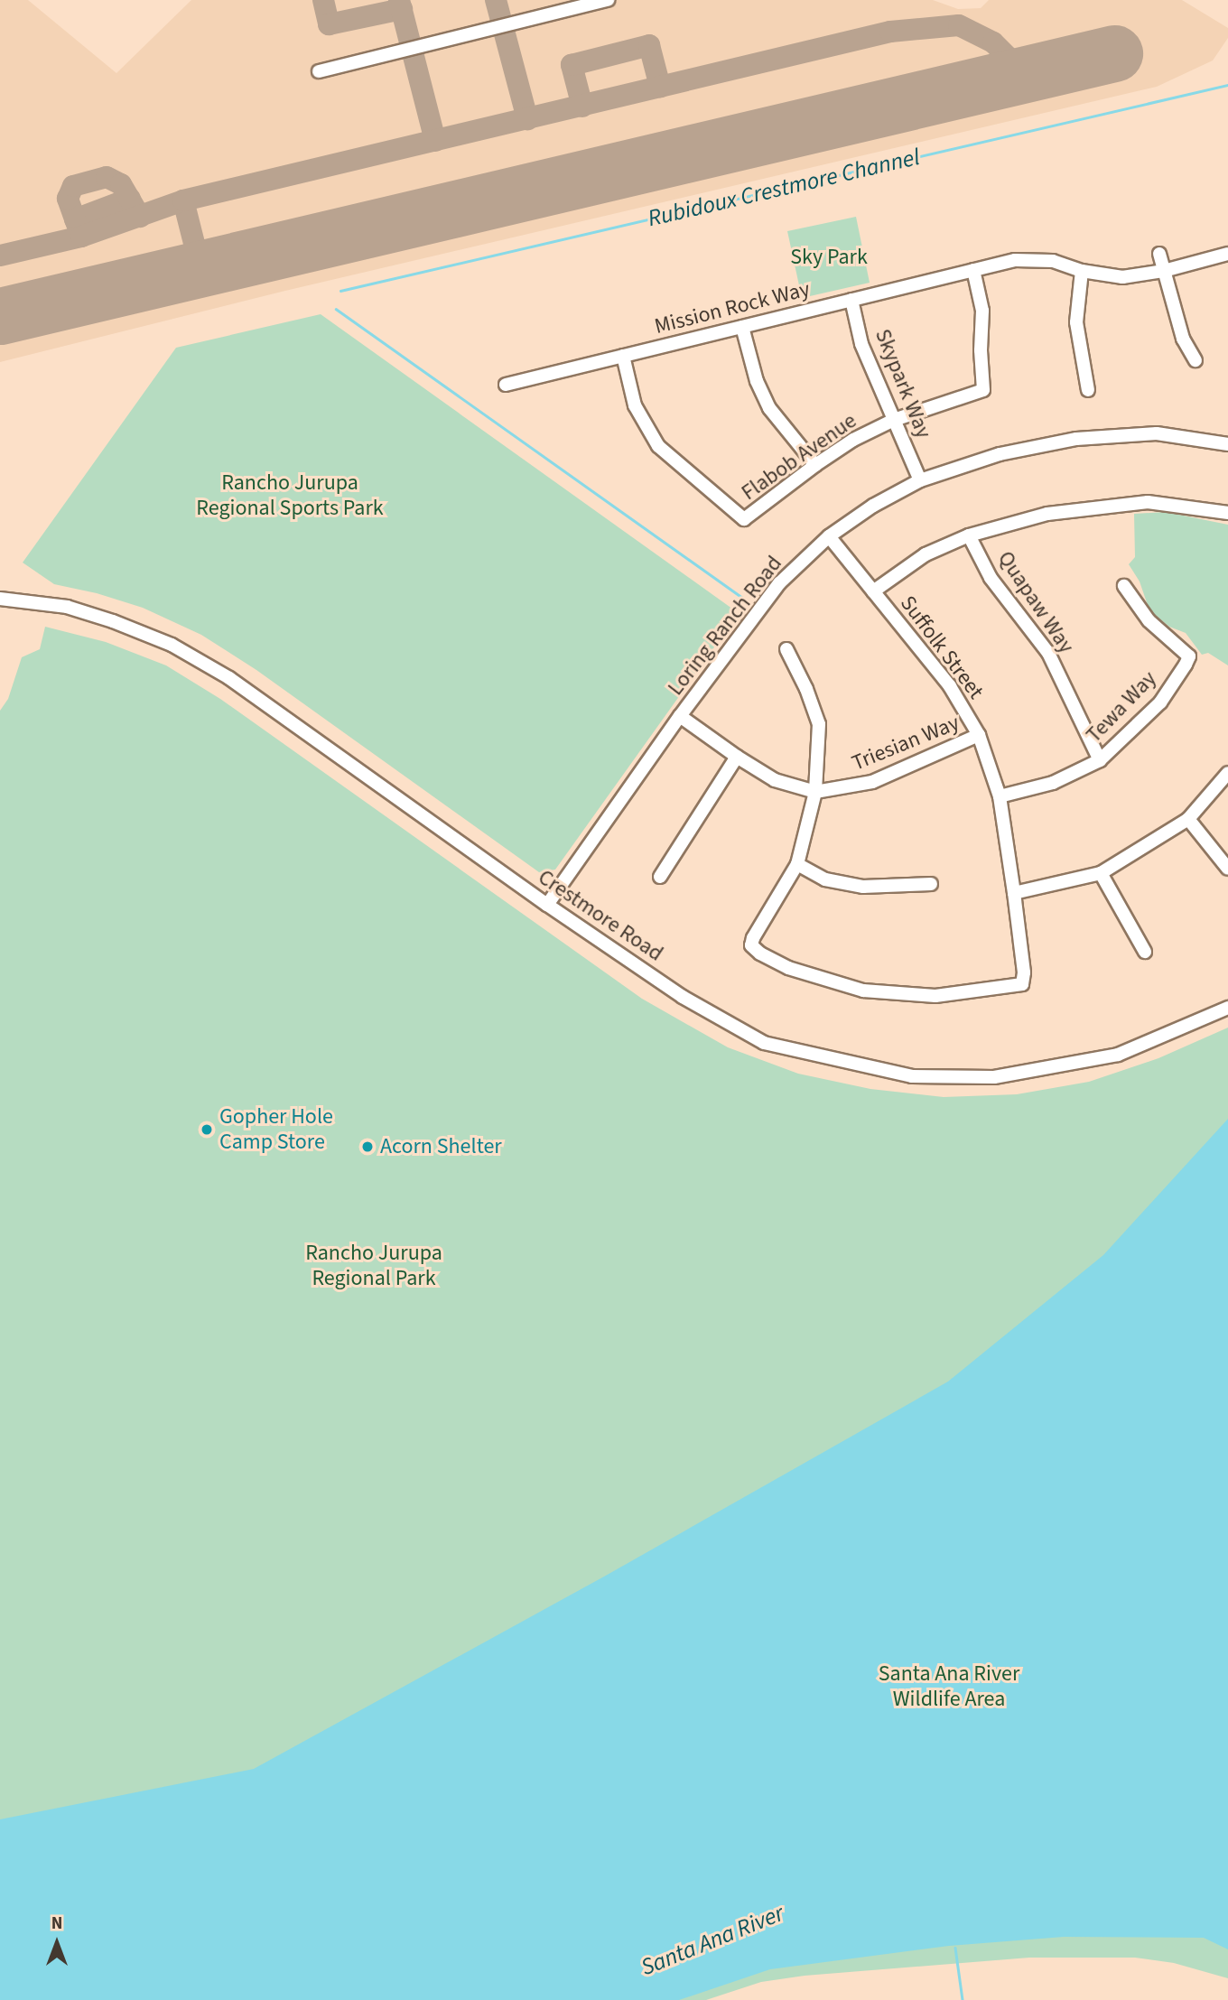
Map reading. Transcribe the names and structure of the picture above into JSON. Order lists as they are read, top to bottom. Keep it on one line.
{"streets":{"street":["Mission Rock Way","Skypark Way","Flabob Avenue","Quapaw Way","Loring Ranch Road","Suffolk Street","Tewa Way","Triesian Way","Crestmore Road"]},"crossings":[["Mission Rock Way","Skypark Way"],["Mission Rock Way","Flabob Avenue"],["Skypark Way","Flabob Avenue"],["Skypark Way","Loring Ranch Road"],["Quapaw Way","Tewa Way"],["Loring Ranch Road","Suffolk Street"],["Loring Ranch Road","Triesian Way"],["Loring Ranch Road","Crestmore Road"],["Suffolk Street","Tewa Way"],["Suffolk Street","Triesian Way"]],"water":["Rubidoux Crestmore Channel","Santa Ana River"],"parks":["Sky Park","Rancho Jurupa Regional Sports Park","Rancho Jurupa Regional Park","Santa Ana River Wildlife Area"],"places":["Gopher Hole Camp Store","Acorn Shelter"],"north":"top"}
